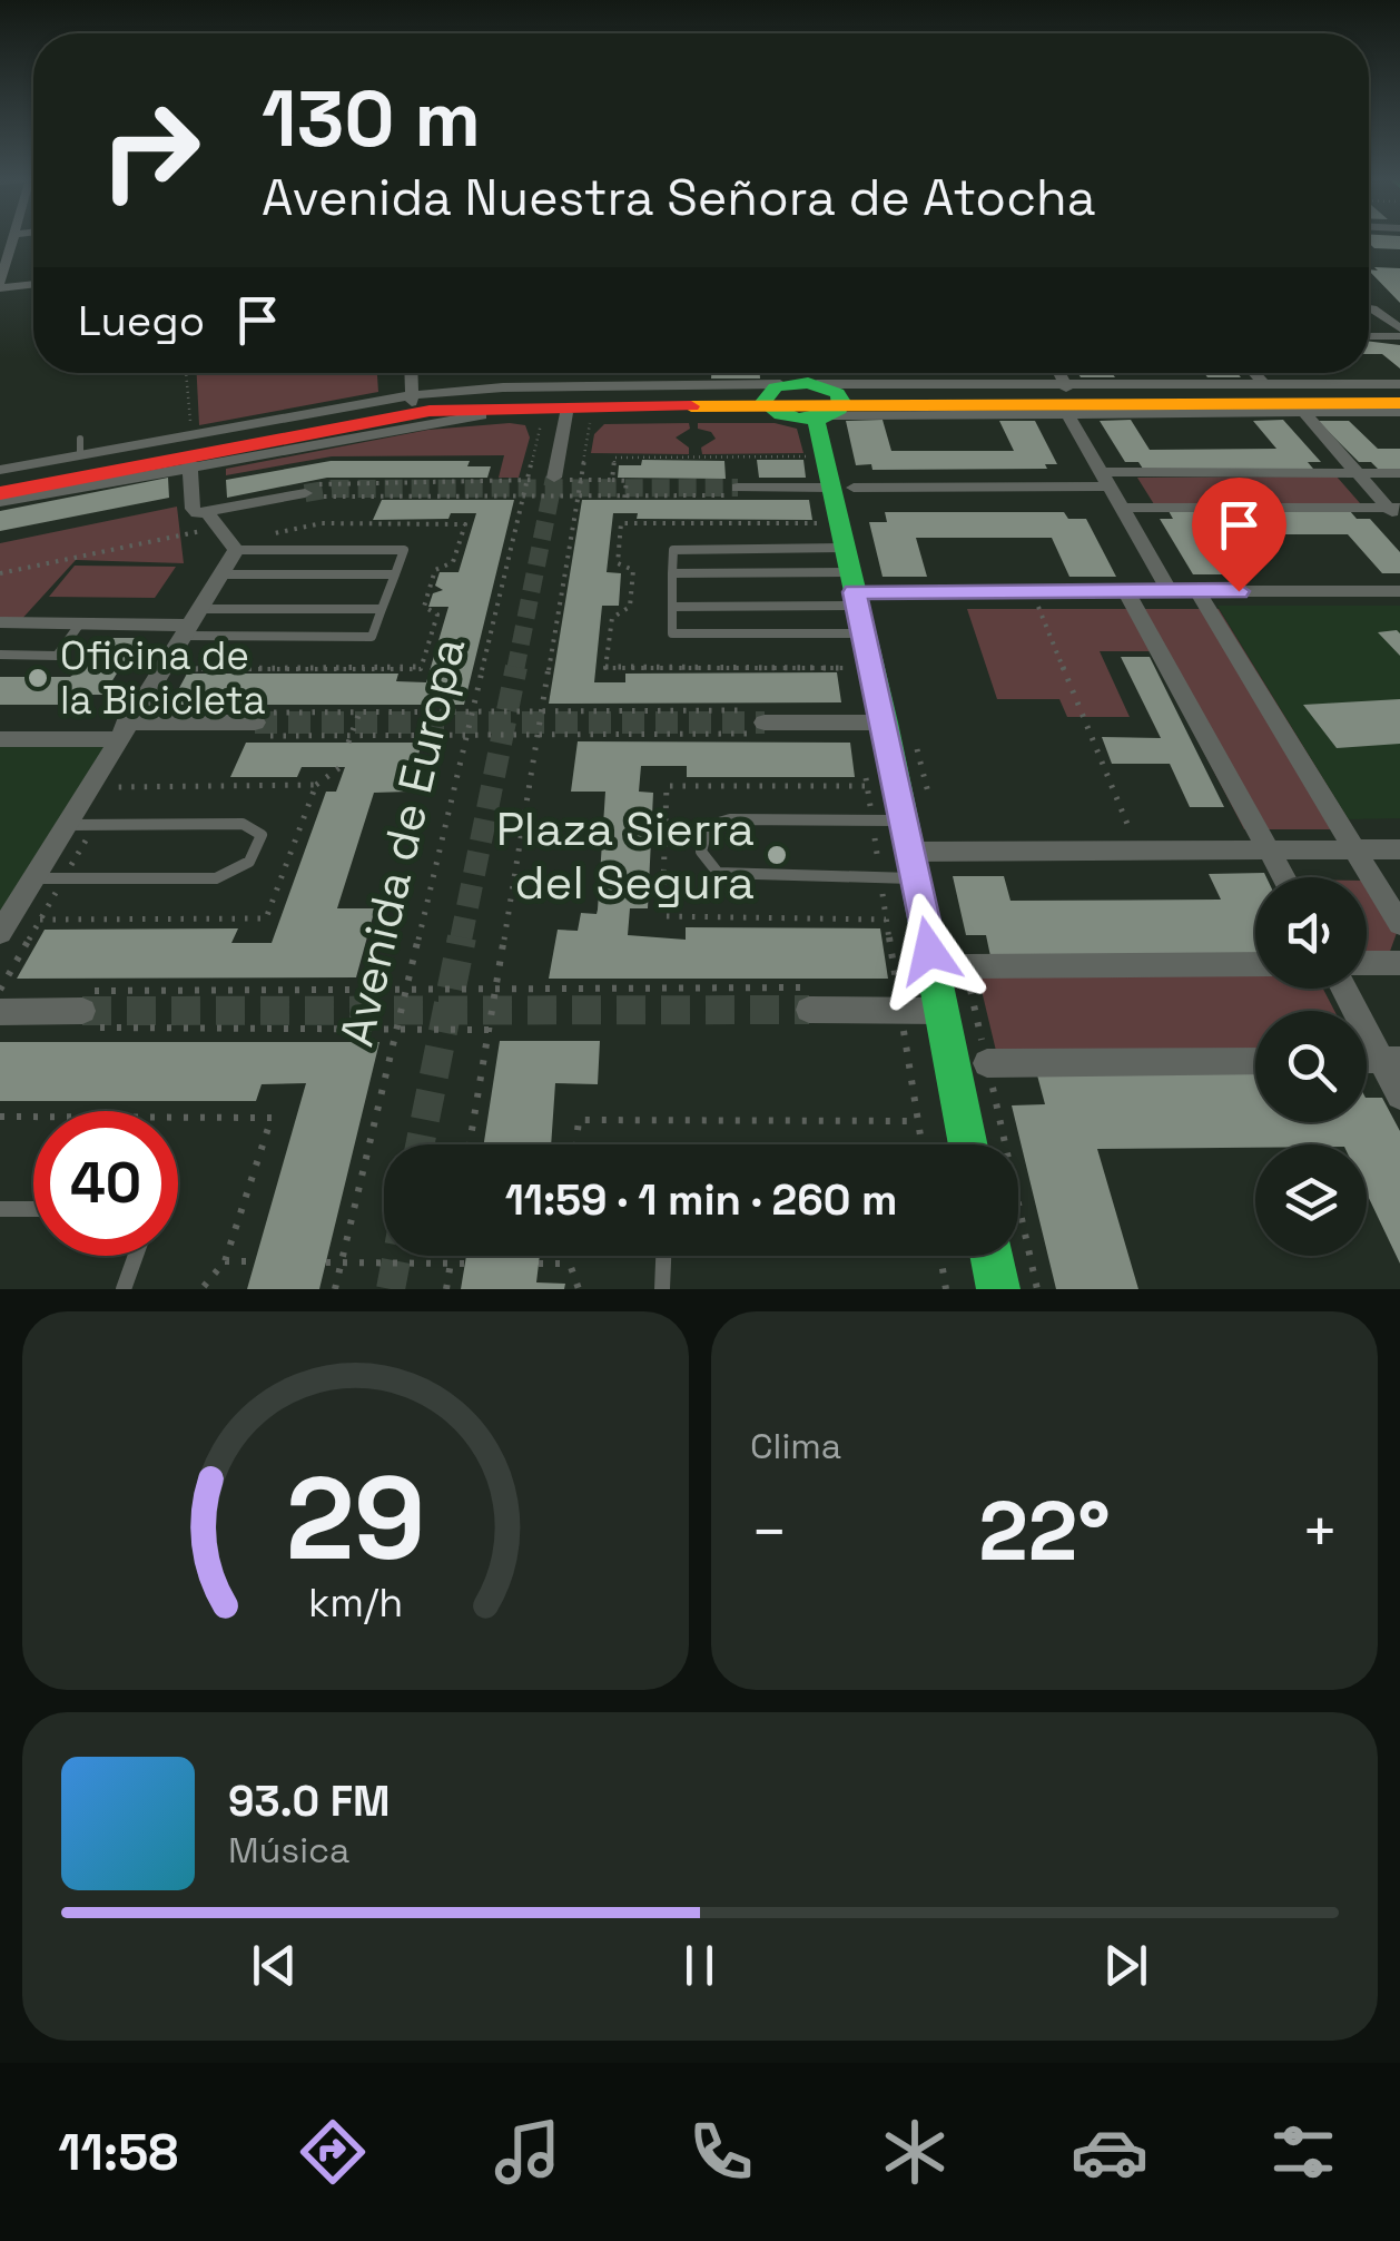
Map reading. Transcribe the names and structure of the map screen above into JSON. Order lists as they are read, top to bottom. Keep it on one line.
{"streets":{"path":["Avenida de Europa"]},"places":["Oficina de la Bicicleta","Plaza Sierra del Segura"],"page":{"turn":["130 m","Avenida Nuestra Señora de Atocha"],"then":"Luego","limit":"40","trip":"11:59 · 1 min · 260 m","tile":"Clima","heat":["−","22°","+"],"song":["93.0 FM","Música"],"tabs":"11:58","gauge":["29","km/h"]}}
